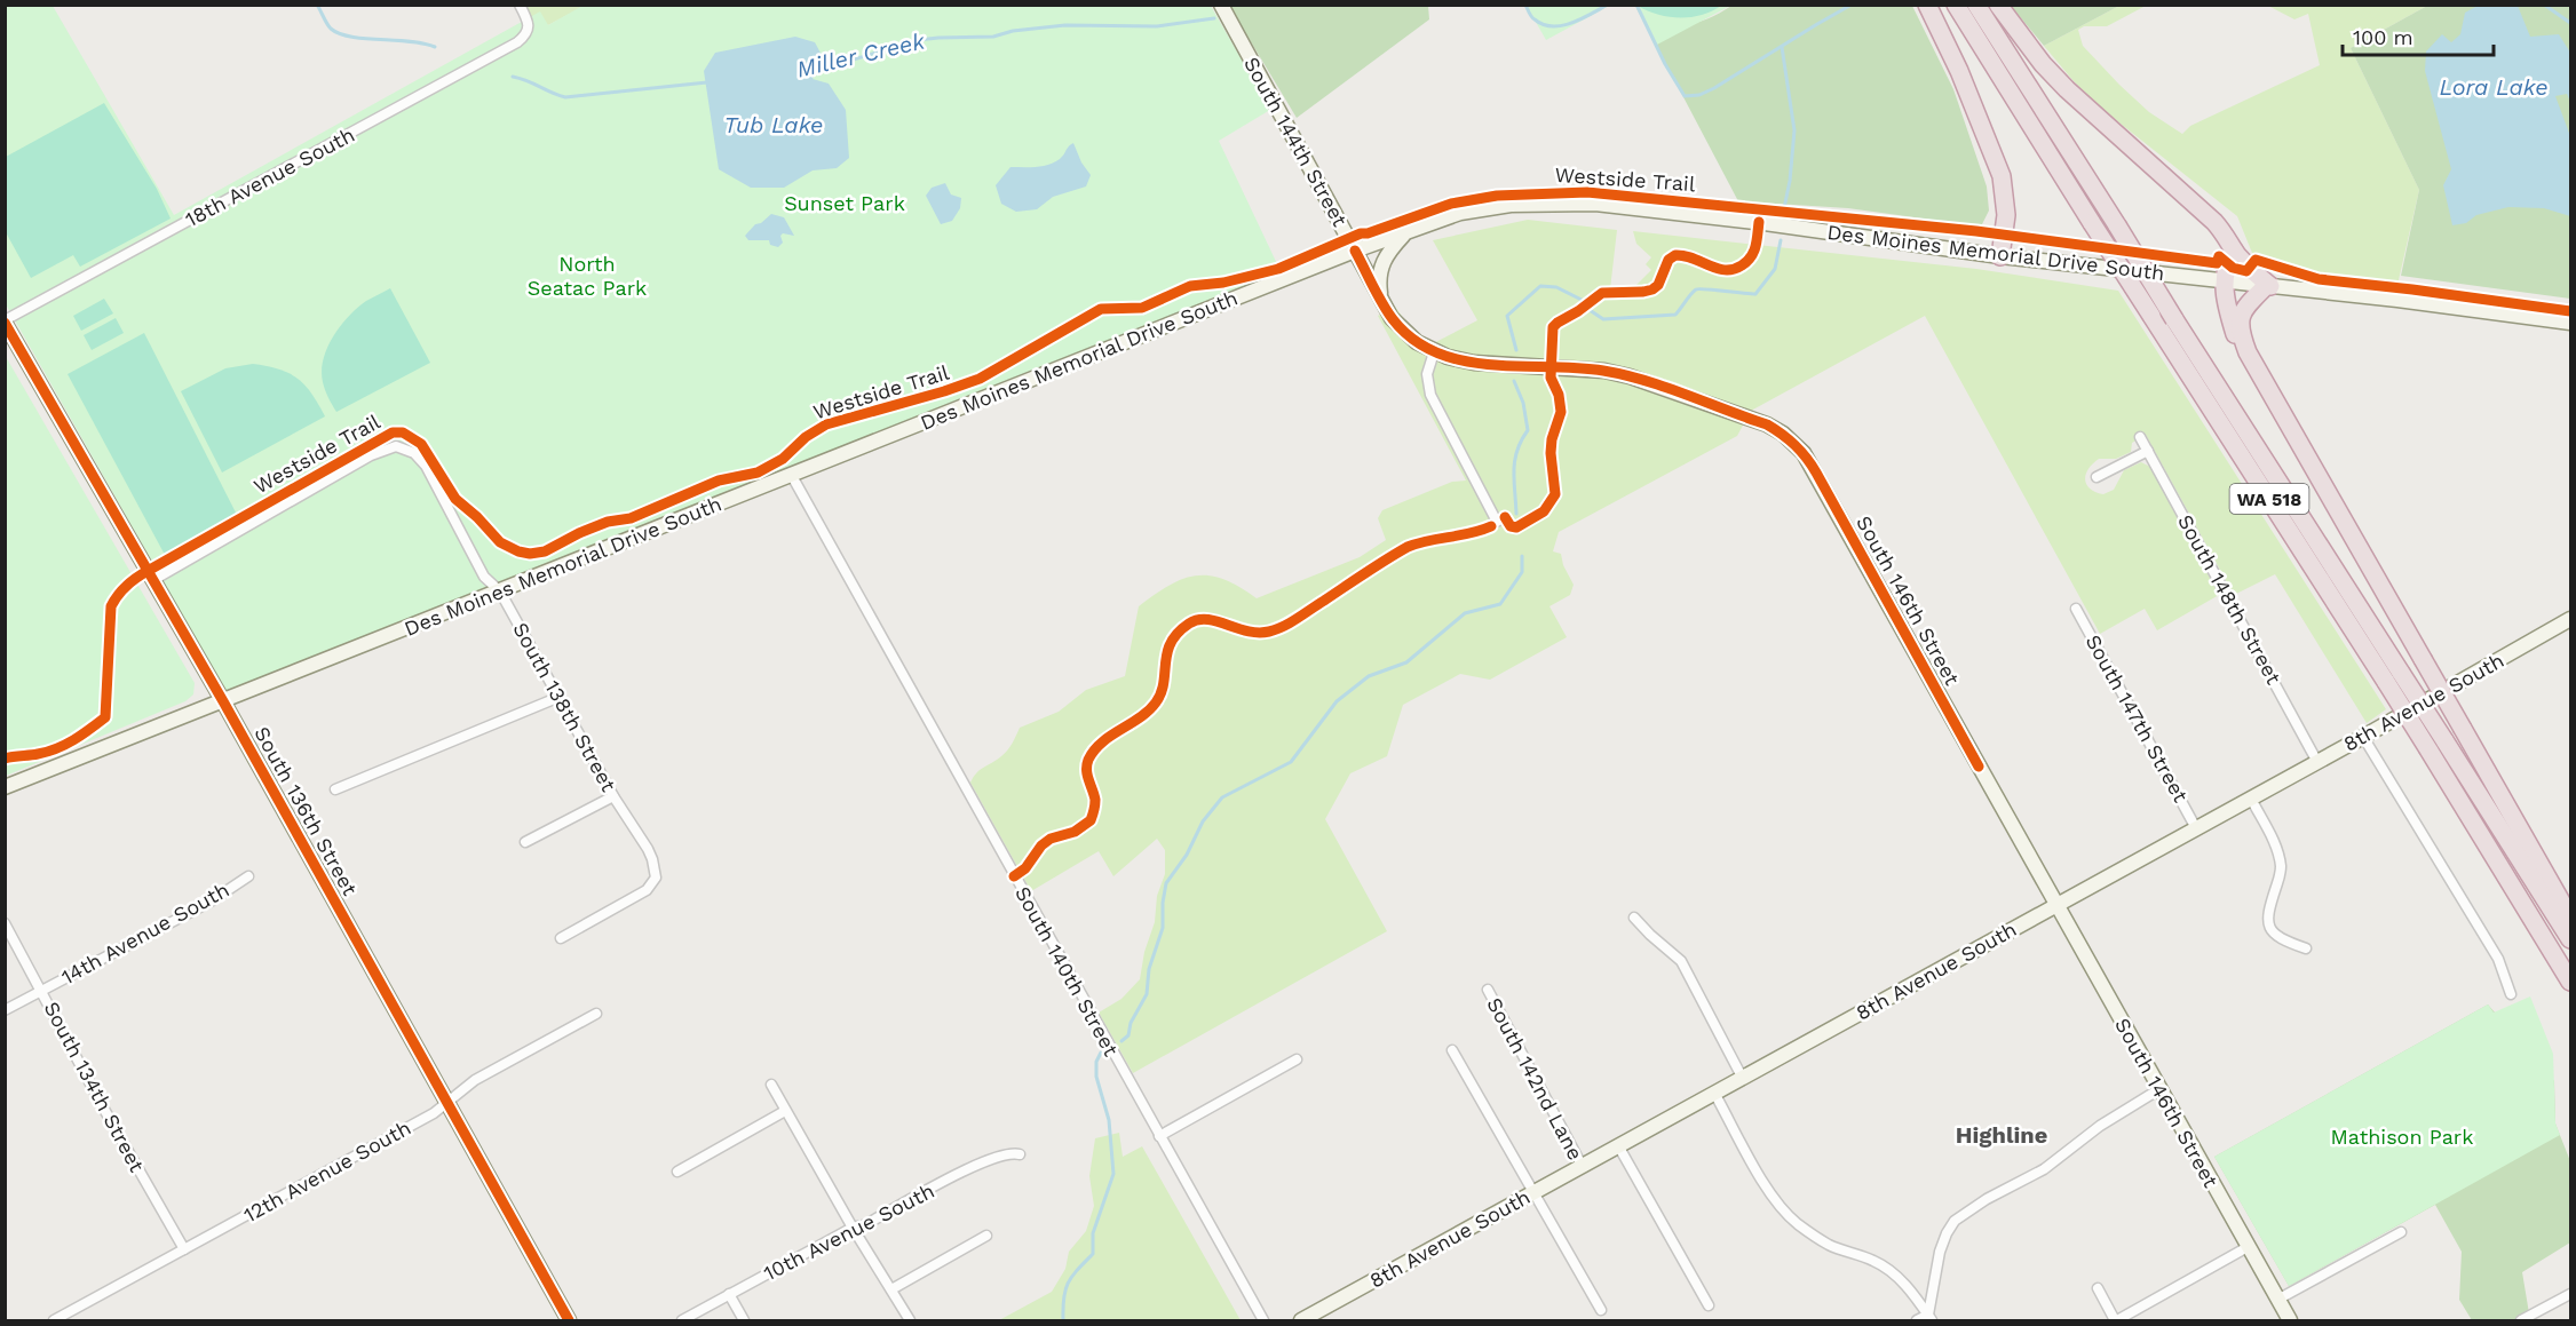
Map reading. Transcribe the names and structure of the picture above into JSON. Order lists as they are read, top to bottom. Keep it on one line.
{"streets":{"highway":["WA 518"],"street":["South 144th Street","18th Avenue South","Des Moines Memorial Drive South","South 148th Street","South 146th Street","8th Avenue South","South 138th Street","South 147th Street","South 136th Street","14th Avenue South","South 140th Street","South 142nd Lane","South 134th Street","12th Avenue South","10th Avenue South"],"cycle path":["Westside Trail"]},"crossings":[["South 144th Street","Des Moines Memorial Drive South"],["South 144th Street","South 146th Street"],["18th Avenue South","South 136th Street"],["Des Moines Memorial Drive South","South 138th Street"],["Des Moines Memorial Drive South","South 136th Street"],["Des Moines Memorial Drive South","South 140th Street"],["South 148th Street","8th Avenue South"],["South 146th Street","8th Avenue South"],["8th Avenue South","South 147th Street"],["8th Avenue South","South 142nd Lane"],["South 138th Street","South 136th Street"],["South 136th Street","12th Avenue South"],["14th Avenue South","South 134th Street"],["South 134th Street","12th Avenue South"]],"districts":["Highline"],"water":["Miller Creek","Lora Lake","Tub Lake"],"parks":["Sunset Park","North Seatac Park","Mathison Park"],"scale_bar":"100 m"}
